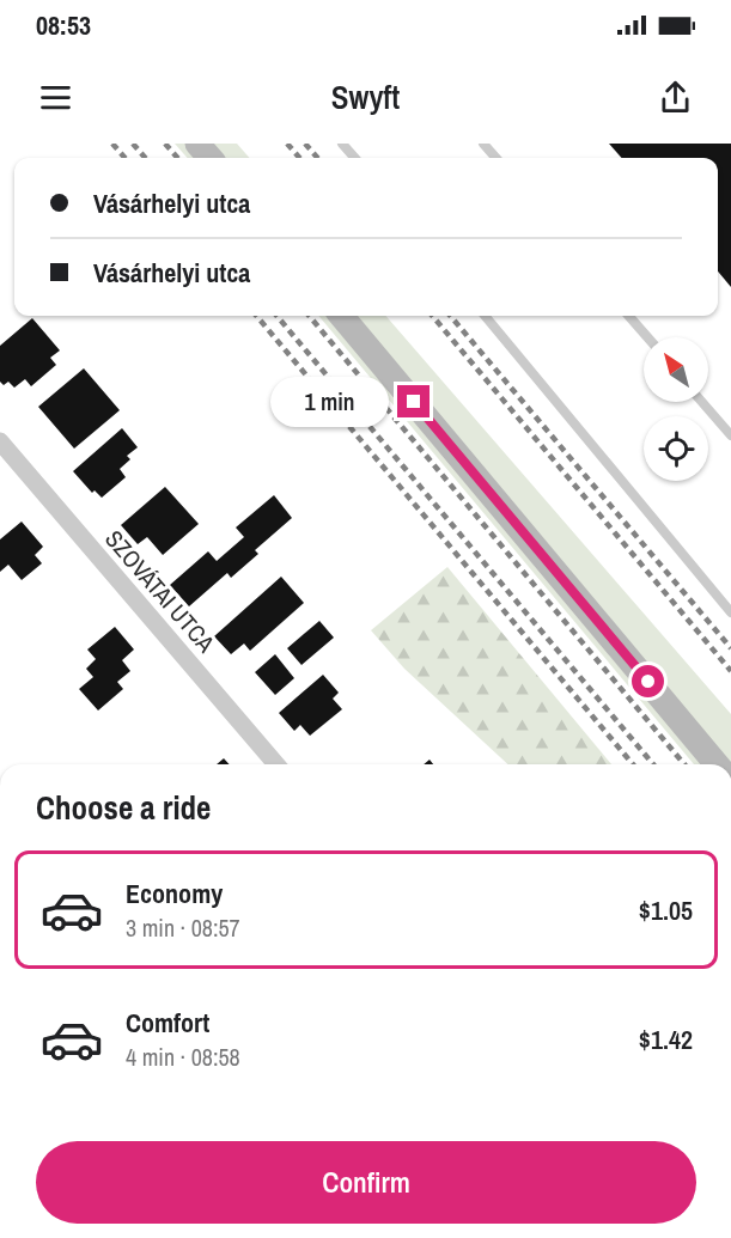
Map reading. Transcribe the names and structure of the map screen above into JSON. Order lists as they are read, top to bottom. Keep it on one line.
{"streets":{"street":["SZOVÁTAI UTCA"]},"north":"top left","page":{"status":"08:53","header":"Swyft","banner":["Vásárhelyi utca","Vásárhelyi utca"],"bubble":"1 min","heading":"Choose a ride","list":[{"name":"Economy","note":"3 min · 08:57","value":"$1.05"},{"name":"Comfort","note":"4 min · 08:58","value":"$1.42"}],"buttons":"Confirm"}}
